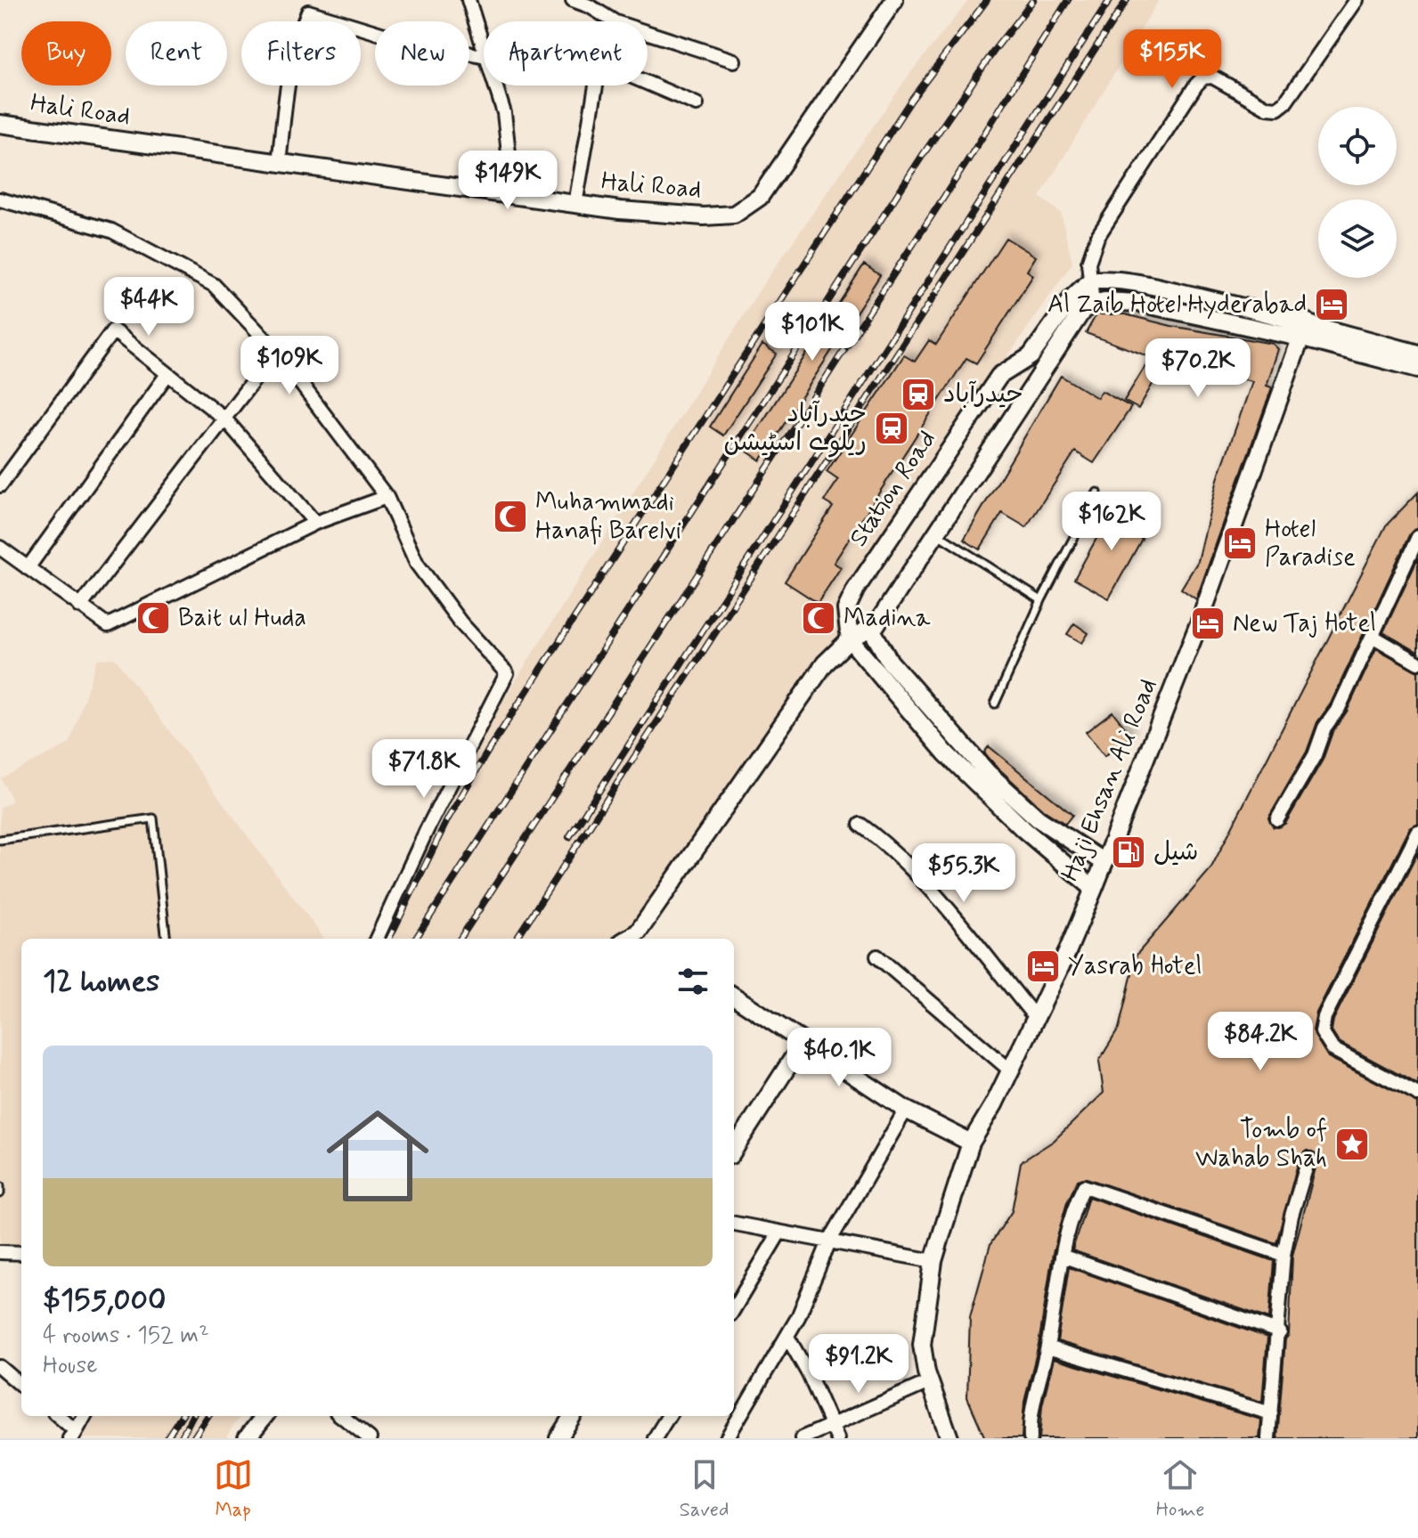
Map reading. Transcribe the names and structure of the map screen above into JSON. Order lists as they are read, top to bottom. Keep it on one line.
{"streets":{"street":["Hali Road","Station Road","Haji Ehsan Ali Road"]},"places":{"hotel":["Al Zaib Hotel Hyderabad","Hotel Paradise","New Taj Hotel","Yasrab Hotel"],"station":["حیدرآباد","حیدرآباد ریلوے اسٹیشن"],"mosque":["Muhammadi Hanafi Barelvi","Bait ul Huda","Madina"],"fuel station":["شیل"],"place":["Tomb of Wahab Shah"]},"page":{"chip":["Buy","Rent","Filters","New","Apartment"],"price":["$155K","$149K","$44K","$101K","$109K","$70.2K","$162K","$71.8K","$55.3K","$84.2K","$40.1K","$91.2K"],"heading":"12 homes","list":[{"name":"$155,000","note":"4 rooms · 152 m² · House"}],"tabs":["Map","Saved","Home"]}}
